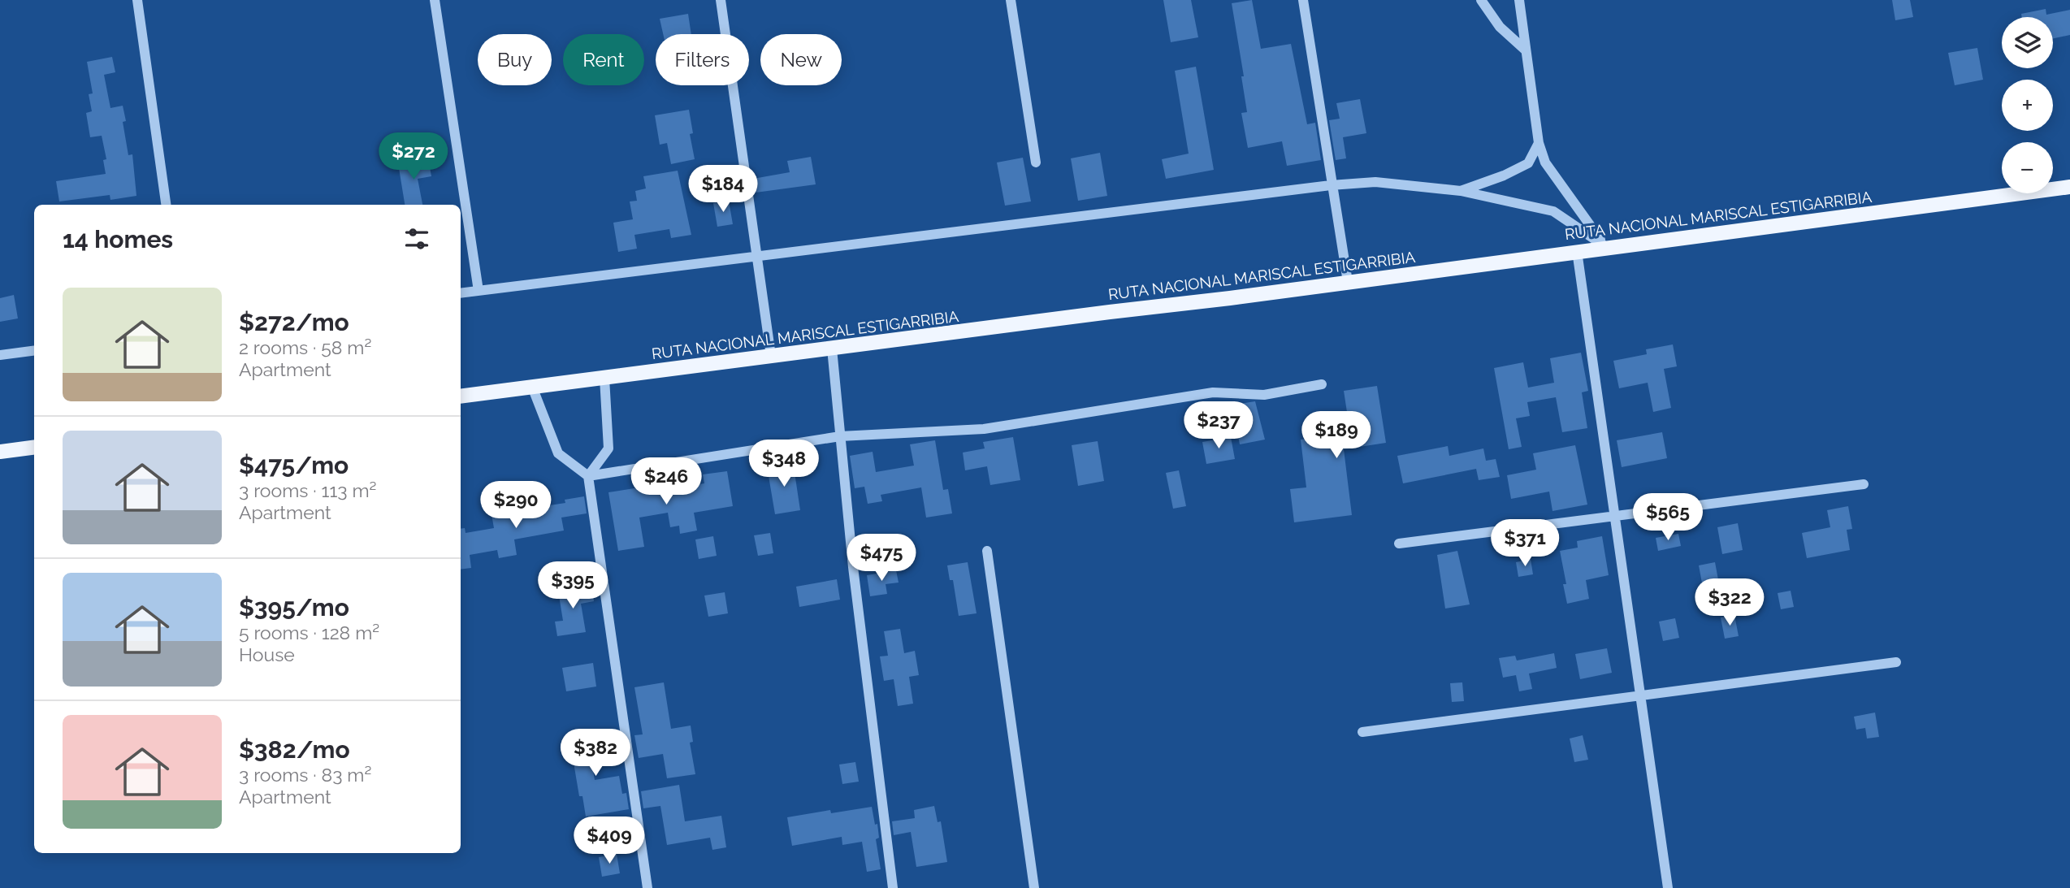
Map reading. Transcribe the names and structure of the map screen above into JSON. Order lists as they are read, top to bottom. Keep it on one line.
{"streets":{"main road":["RUTA NACIONAL MARISCAL ESTIGARRIBIA"]},"page":{"map_buttons":["+","−"],"chip":["Buy","Rent","Filters","New"],"price":["$272","$184","$237","$189","$348","$246","$290","$565","$371","$475","$395","$322","$382","$409"],"heading":"14 homes","list":[{"name":"$272/mo","note":"2 rooms · 58 m² · Apartment"},{"name":"$475/mo","note":"3 rooms · 113 m² · Apartment"},{"name":"$395/mo","note":"5 rooms · 128 m² · House"},{"name":"$382/mo","note":"3 rooms · 83 m² · Apartment"}]}}
